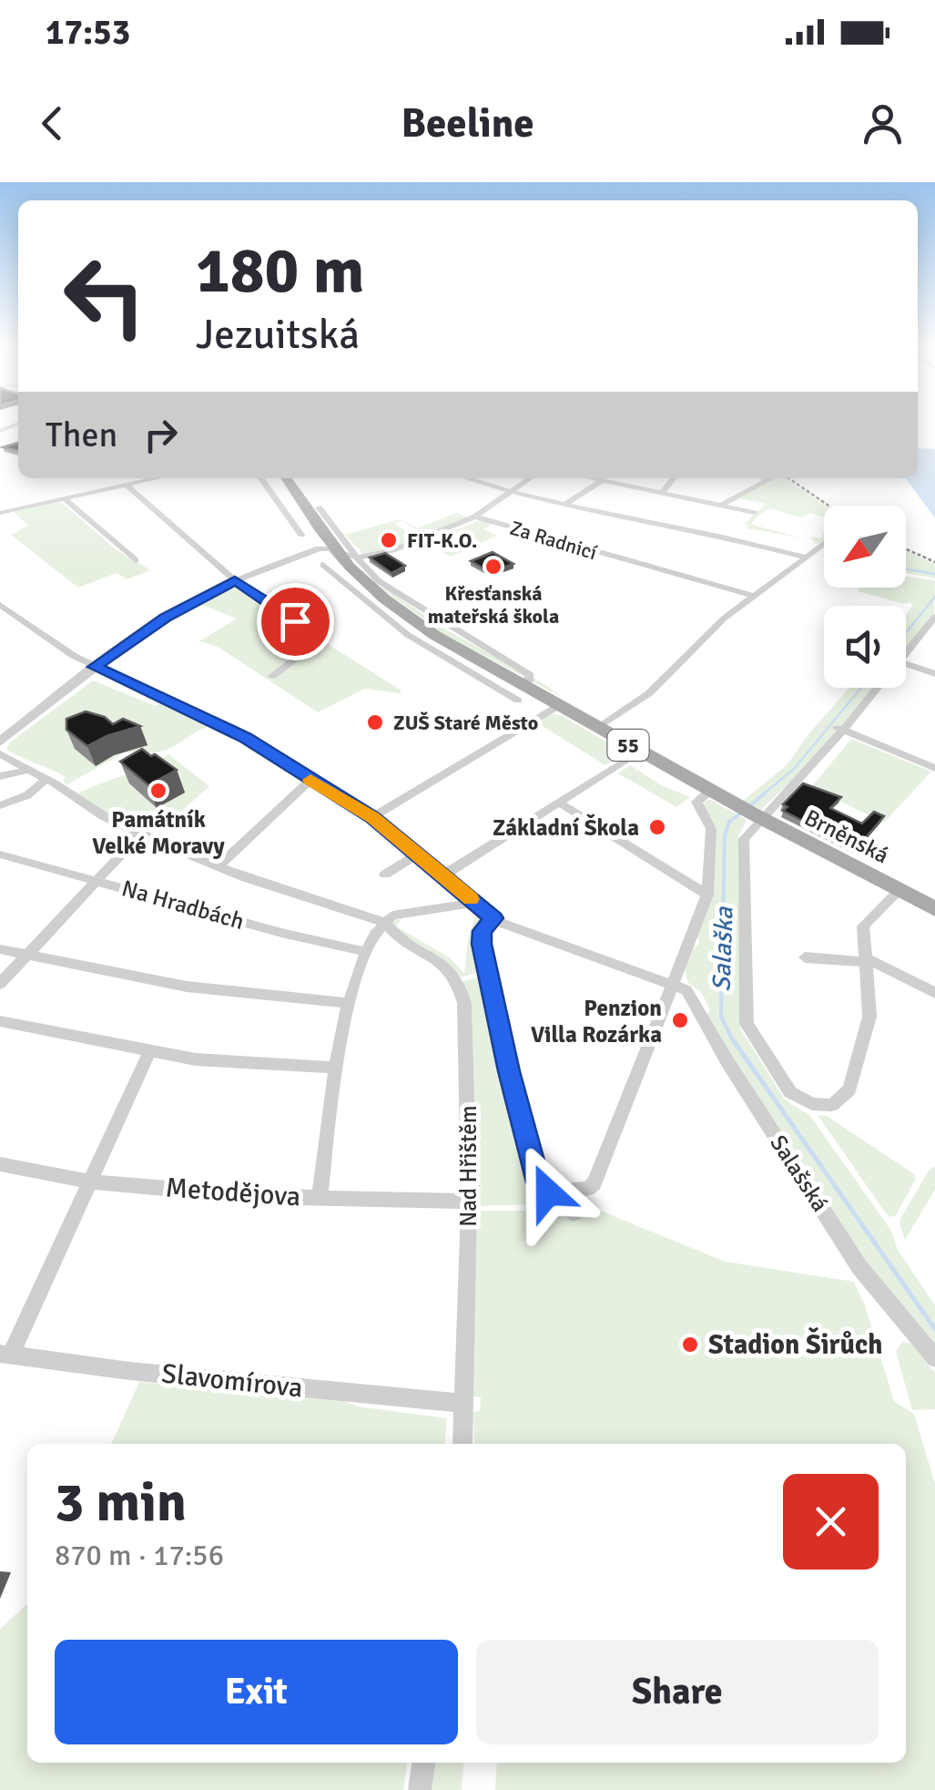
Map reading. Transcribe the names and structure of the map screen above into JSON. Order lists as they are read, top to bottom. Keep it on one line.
{"streets":{"main road":["55","Brněnská"],"street":["Za Radnicí","Na Hradbách","Nad Hřištěm","Salašská","Metodějova","Slavomírova"]},"crossings":[["55","Brněnská"],["Nad Hřištěm","Metodějova"],["Nad Hřištěm","Slavomírova"]],"water":["Salaška"],"places":["FIT-K.O.","Křesťanská mateřská škola","ZUŠ Staré Město","Památník Velké Moravy","Základní Škola","Penzion Villa Rozárka","Stadion Širůch"],"north":"bottom left","page":{"status":"17:53","header":"Beeline","turn":["180 m","Jezuitská"],"then":"Then","heading":["3 min","870 m · 17:56"],"buttons":["Exit","Share"]}}
